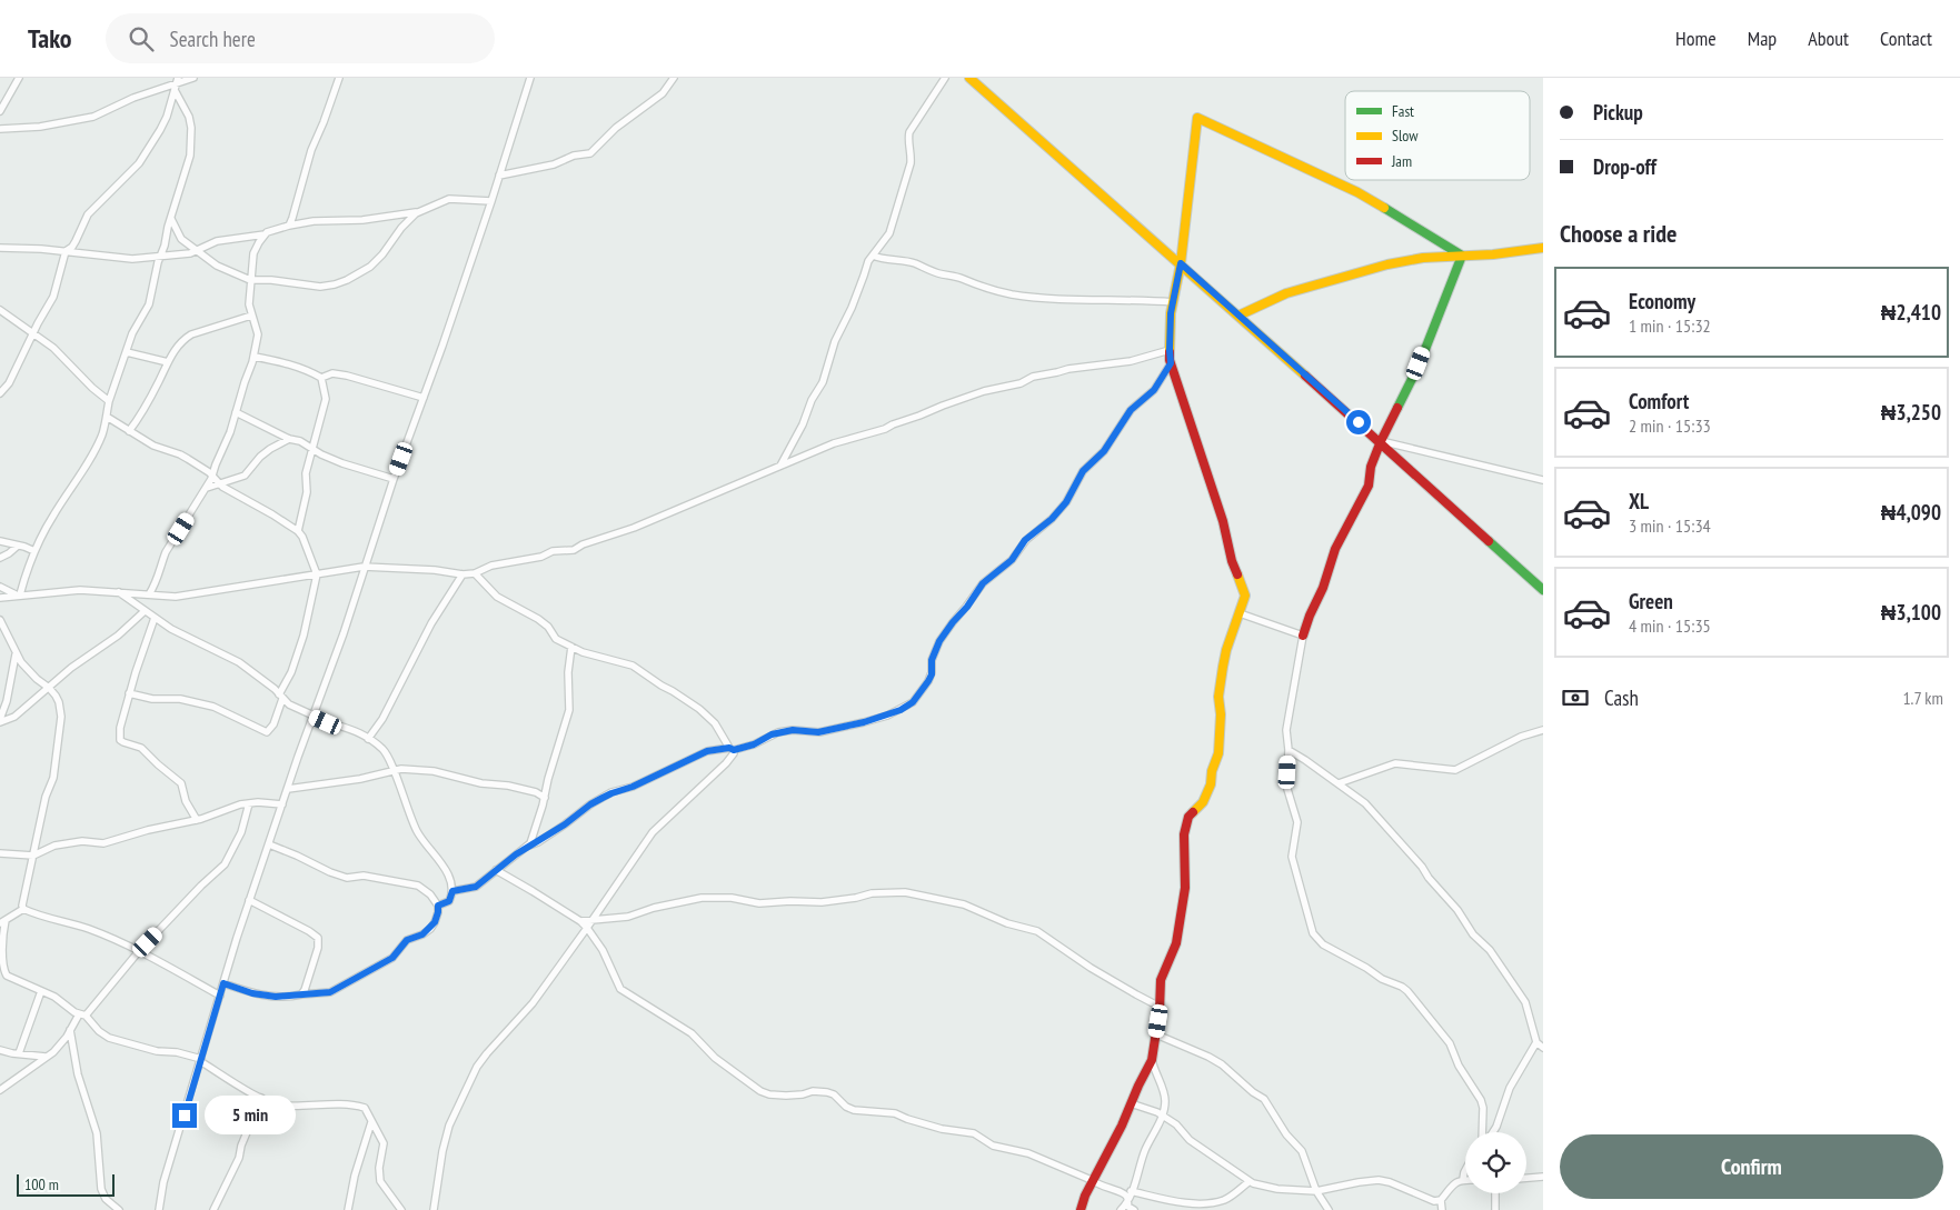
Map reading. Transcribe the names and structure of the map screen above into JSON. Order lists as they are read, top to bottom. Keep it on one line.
{"legend":["Fast","Slow","Jam"],"scale_bar":"100 m","page":{"header":"Tako","search":"Search here","nav":["Home","Map","About","Contact"],"banner":["Pickup","Drop-off"],"heading":"Choose a ride","list":[{"name":"Economy","note":"1 min · 15:32","value":"₦2,410"},{"name":"Comfort","note":"2 min · 15:33","value":"₦3,250"},{"name":"XL","note":"3 min · 15:34","value":"₦4,090"},{"name":"Green","note":"4 min · 15:35","value":"₦3,100"}],"pay":["Cash","1.7 km"],"bubble":"5 min","buttons":"Confirm","scale":"100 m"}}
